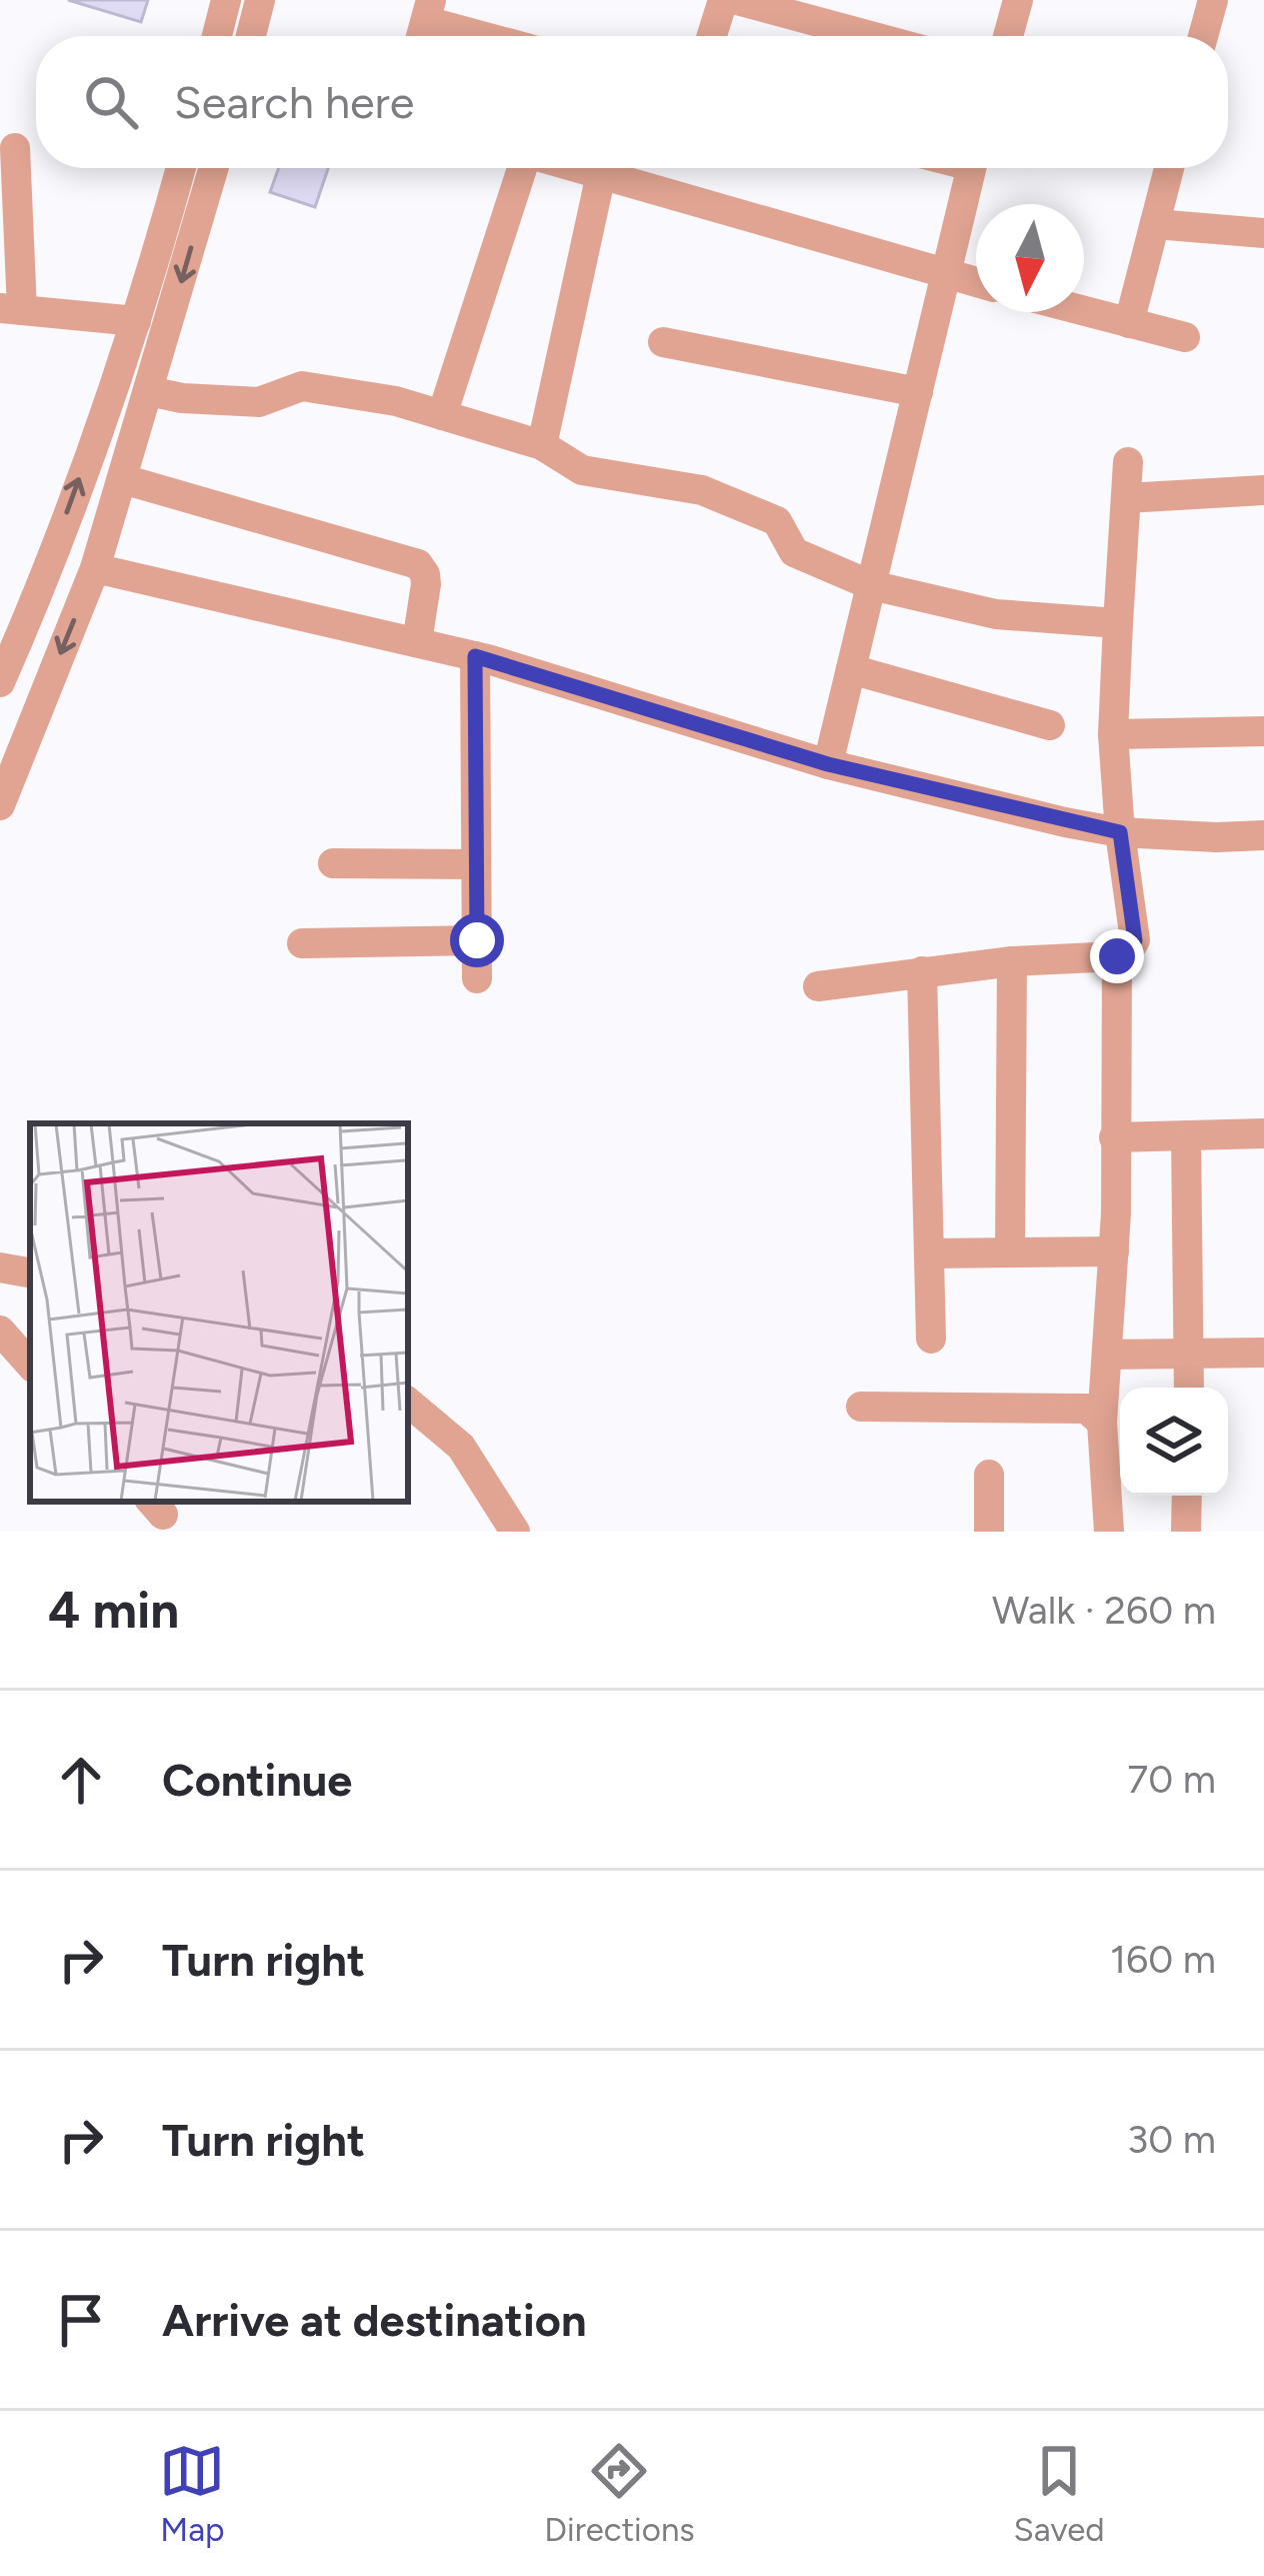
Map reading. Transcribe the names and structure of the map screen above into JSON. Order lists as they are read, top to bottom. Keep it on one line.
{"north":"bottom","page":{"search":"Search here","heading":["4 min","Walk · 260 m"],"list":[["Continue","70 m"],["Turn right","160 m"],["Turn right","30 m"],"Arrive at destination"],"nav":["Map","Directions","Saved"]}}
